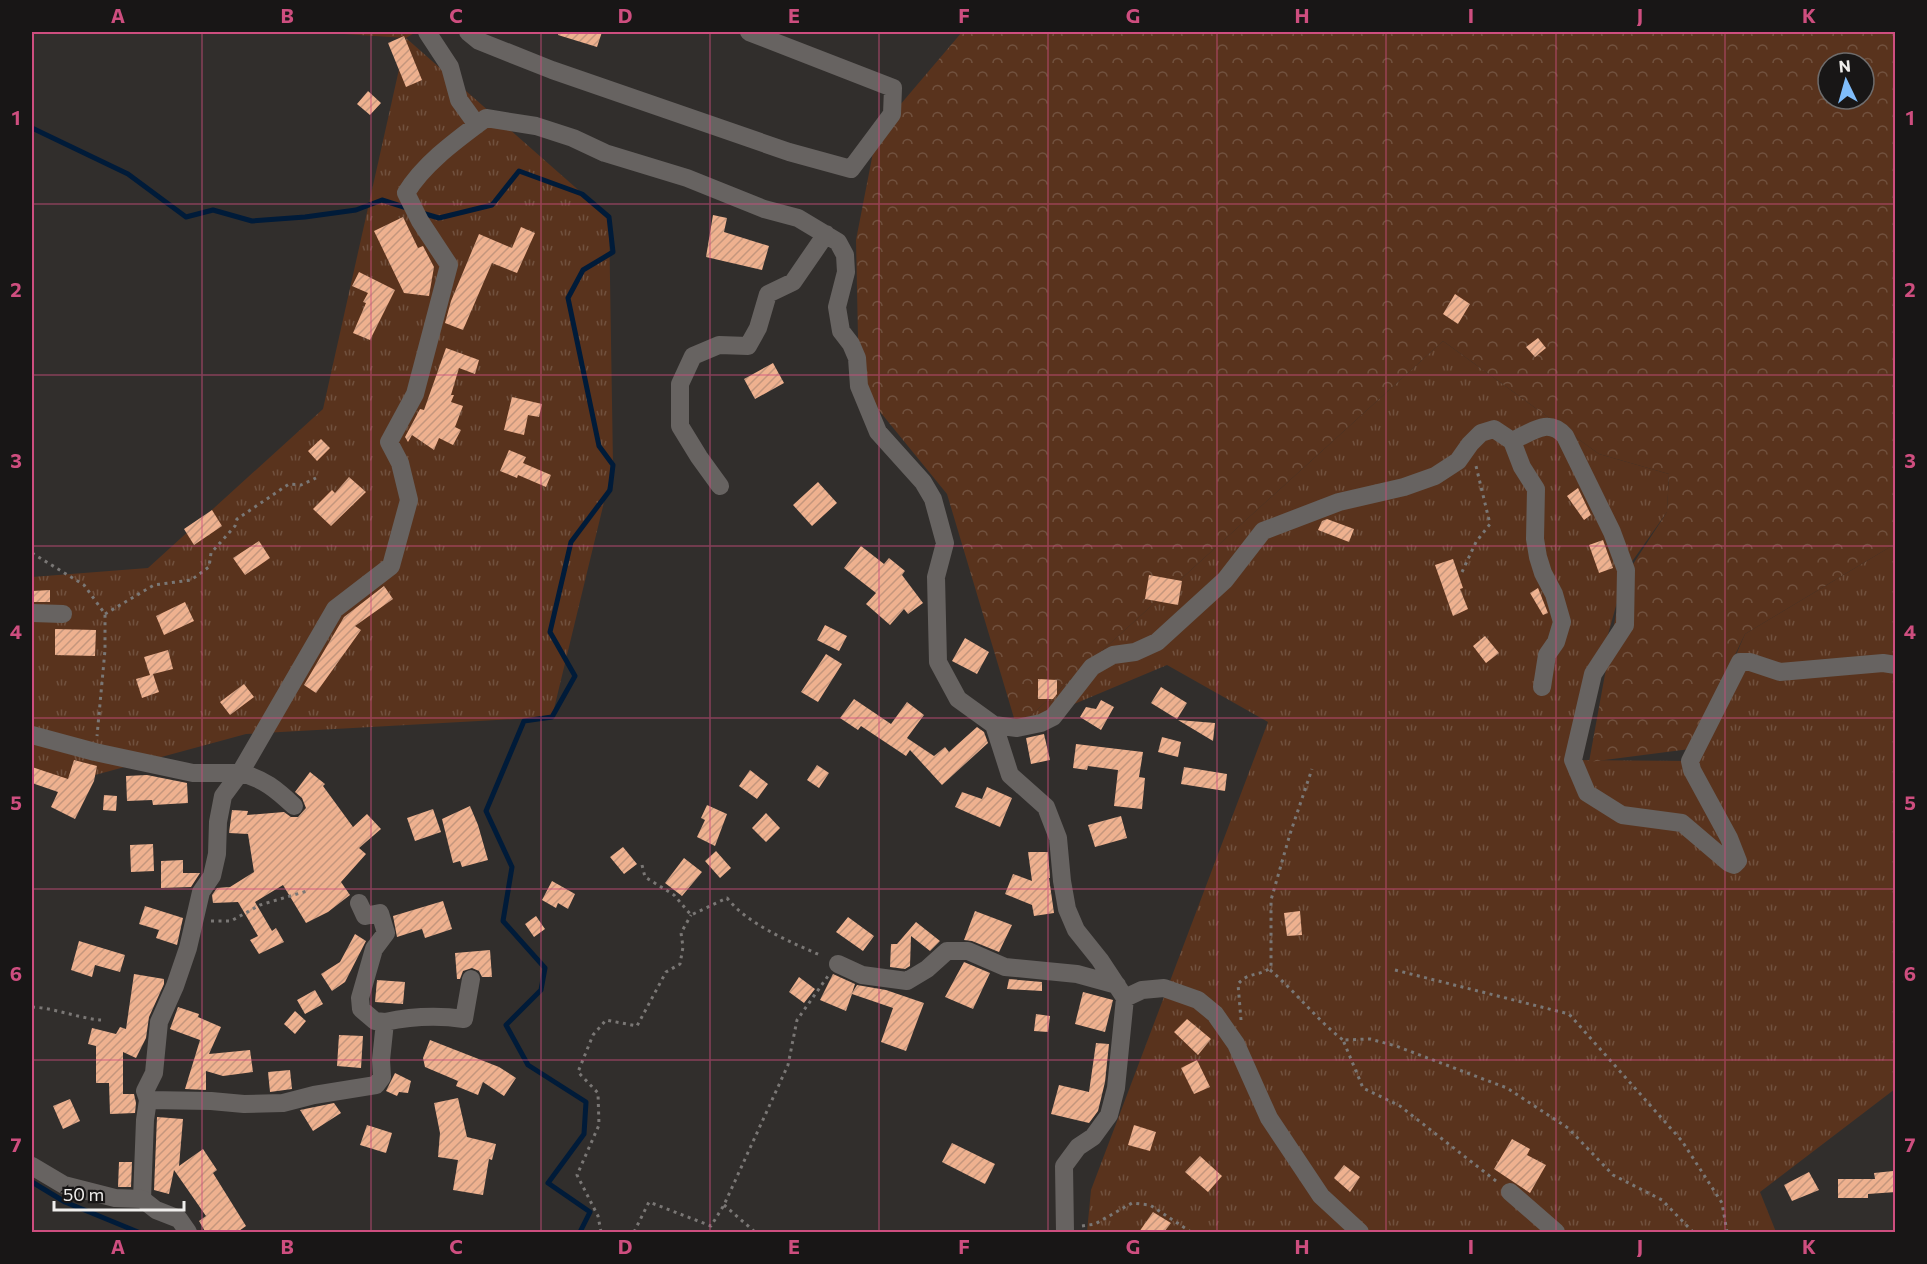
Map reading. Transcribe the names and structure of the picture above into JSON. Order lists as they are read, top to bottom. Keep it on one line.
{"scale_bar":"50 m","north":"top","grid":{"columns":["A","B","C","D","E","F","G","H","I","J","K"],"rows":["1","2","3","4","5","6","7"]}}
